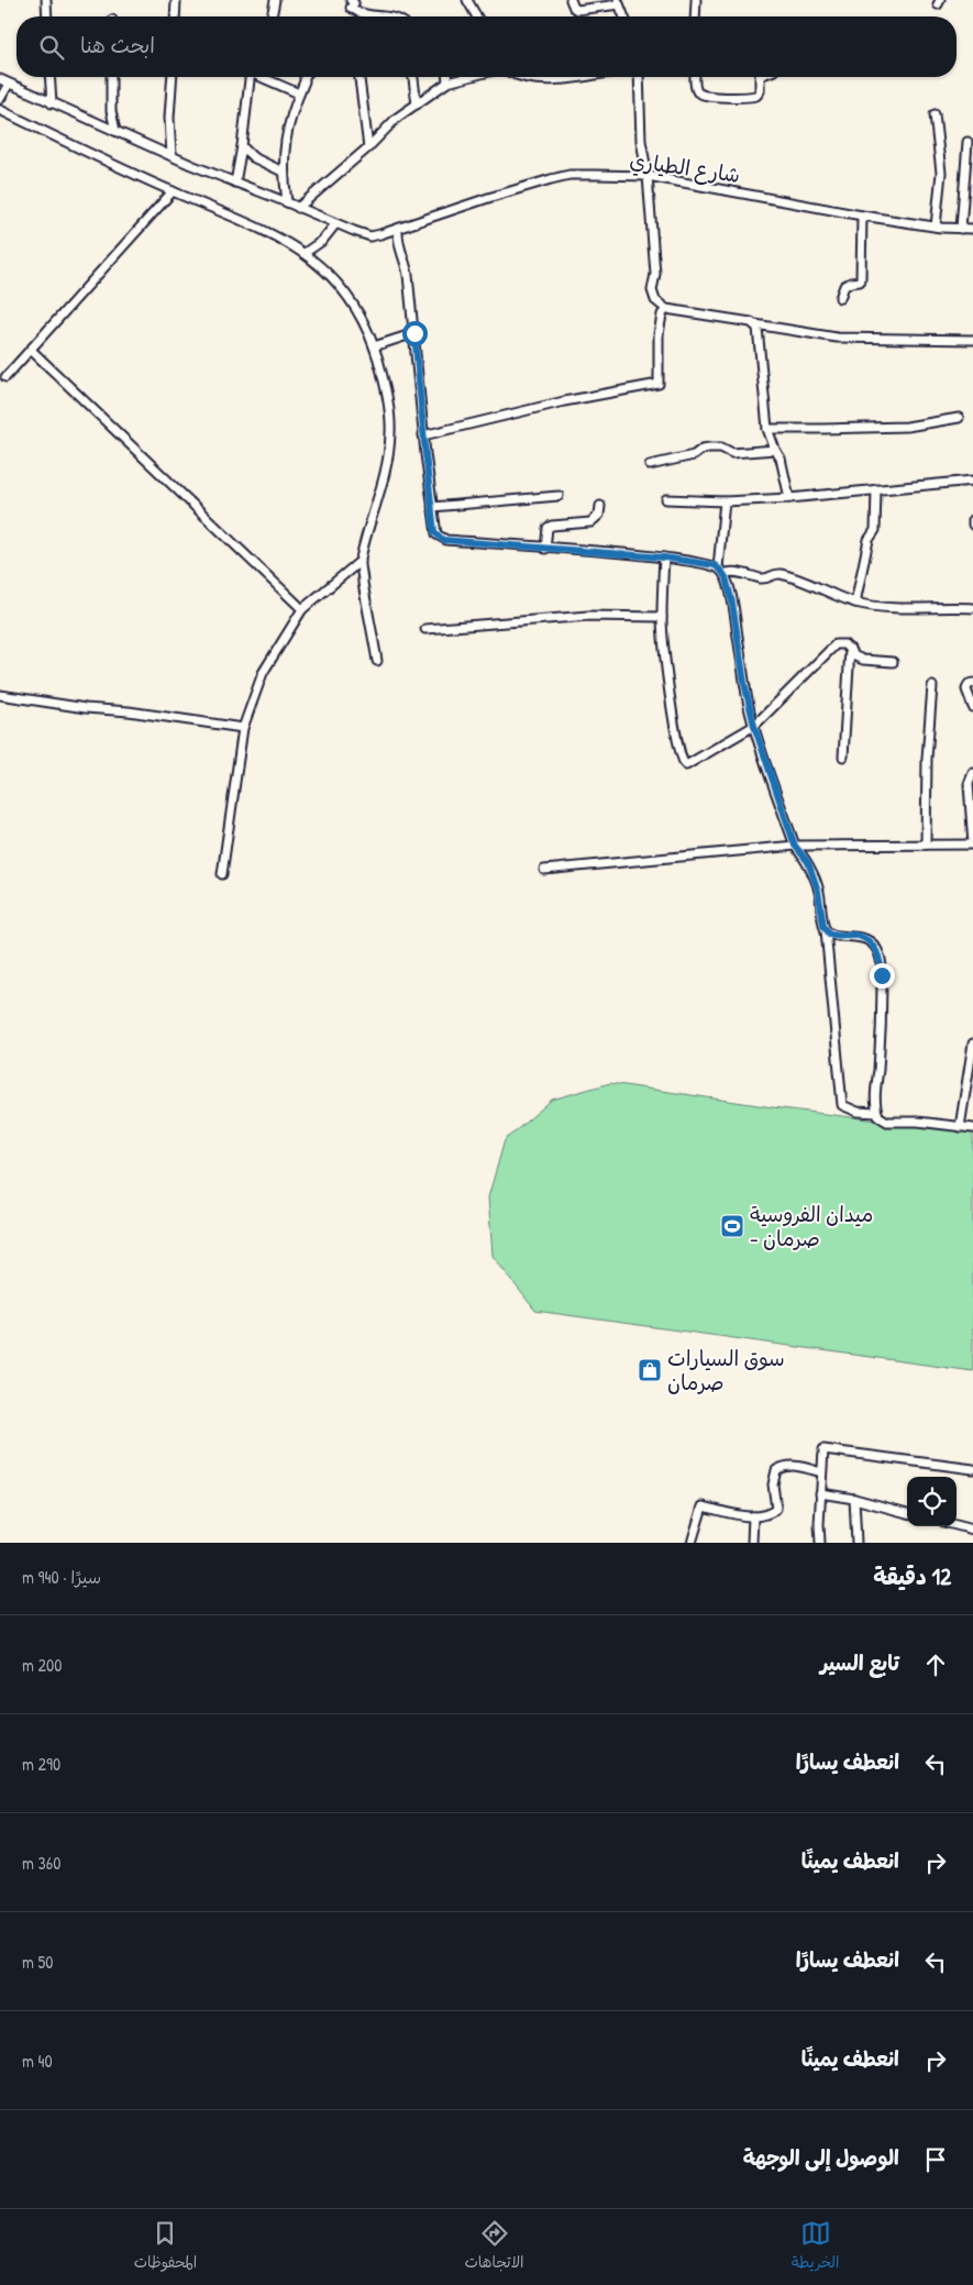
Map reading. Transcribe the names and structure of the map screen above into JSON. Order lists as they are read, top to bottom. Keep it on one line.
{"streets":{"street":["شارع الطياري"]},"places":{"sports":["ميدان الفروسية - صرمان"],"shop":["سوق السيارات صرمان"]},"page":{"search":"ابحث هنا","heading":["12 دقيقة","سيرًا · 940 m"],"list":[["تابع السير","200 m"],["انعطف يسارًا","290 m"],["انعطف يمينًا","360 m"],["انعطف يسارًا","50 m"],["انعطف يمينًا","40 m"],"الوصول إلى الوجهة"],"nav":["الخريطة","الاتجاهات","المحفوظات"]}}
